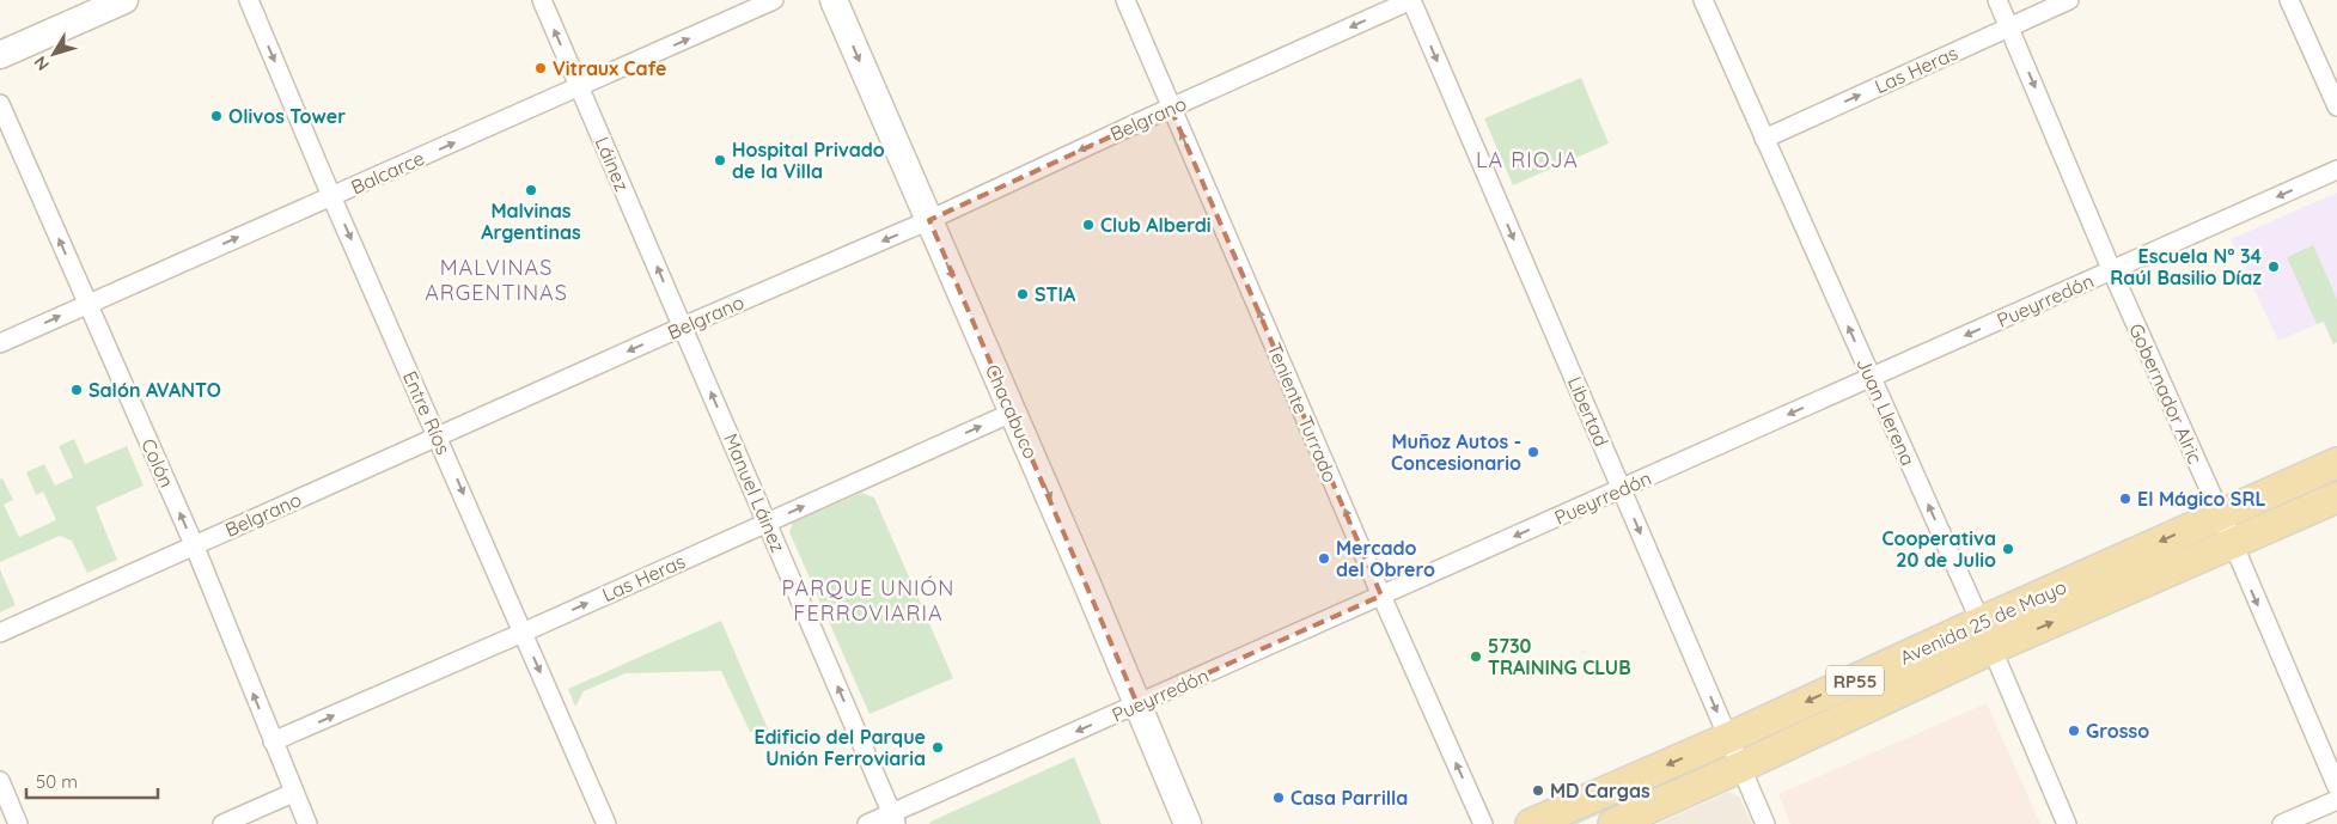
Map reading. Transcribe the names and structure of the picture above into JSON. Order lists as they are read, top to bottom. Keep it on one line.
{"streets":{"main road":["Avenida 25 de Mayo","RP55"],"street":["Las Heras","Belgrano","Láinez","Balcarce","Pueyrredón","Gobernador Alric","Chacabuco","Libertad","Juan Llerena","Entre Ríos","Teniente Turrado","Colón","Manuel Láinez"]},"crossings":[["Las Heras","Gobernador Alric"],["Las Heras","Chacabuco"],["Las Heras","Juan Llerena"],["Las Heras","Entre Ríos"],["Las Heras","Colón"],["Las Heras","Manuel Láinez"],["Belgrano","Láinez"],["Belgrano","Chacabuco"],["Belgrano","Libertad"],["Belgrano","Entre Ríos"],["Belgrano","Teniente Turrado"],["Belgrano","Colón"],["Belgrano","Manuel Láinez"],["Láinez","Balcarce"],["Láinez","Manuel Láinez"],["Balcarce","Entre Ríos"],["Balcarce","Colón"],["Pueyrredón","Gobernador Alric"],["Pueyrredón","Chacabuco"],["Pueyrredón","Libertad"],["Pueyrredón","Juan Llerena"],["Pueyrredón","Teniente Turrado"],["Pueyrredón","Manuel Láinez"],["Gobernador Alric","Avenida 25 de Mayo"],["Libertad","Avenida 25 de Mayo"],["Juan Llerena","Avenida 25 de Mayo"]],"one_way":["Las Heras","Belgrano","Láinez","Balcarce","Pueyrredón","Gobernador Alric","Chacabuco","Libertad","Juan Llerena","Entre Ríos","Teniente Turrado","Colón","Manuel Láinez"],"districts":["LA RIOJA","MALVINAS ARGENTINAS","PARQUE UNIÓN FERROVIARIA"],"places":["Vitraux Cafe","Olivos Tower","Hospital Privado de la Villa","Malvinas Argentinas","Club Alberdi","Escuela N° 34 Raúl Basilio Díaz","STIA","Salón AVANTO","Muñoz Autos - Concesionario","El Mágico SRL","Cooperativa 20 de Julio","Mercado del Obrero","5730 TRAINING CLUB","Grosso","Edificio del Parque Unión Ferroviaria","MD Cargas","Casa Parrilla"],"scale_bar":"50 m","north":"bottom left"}
